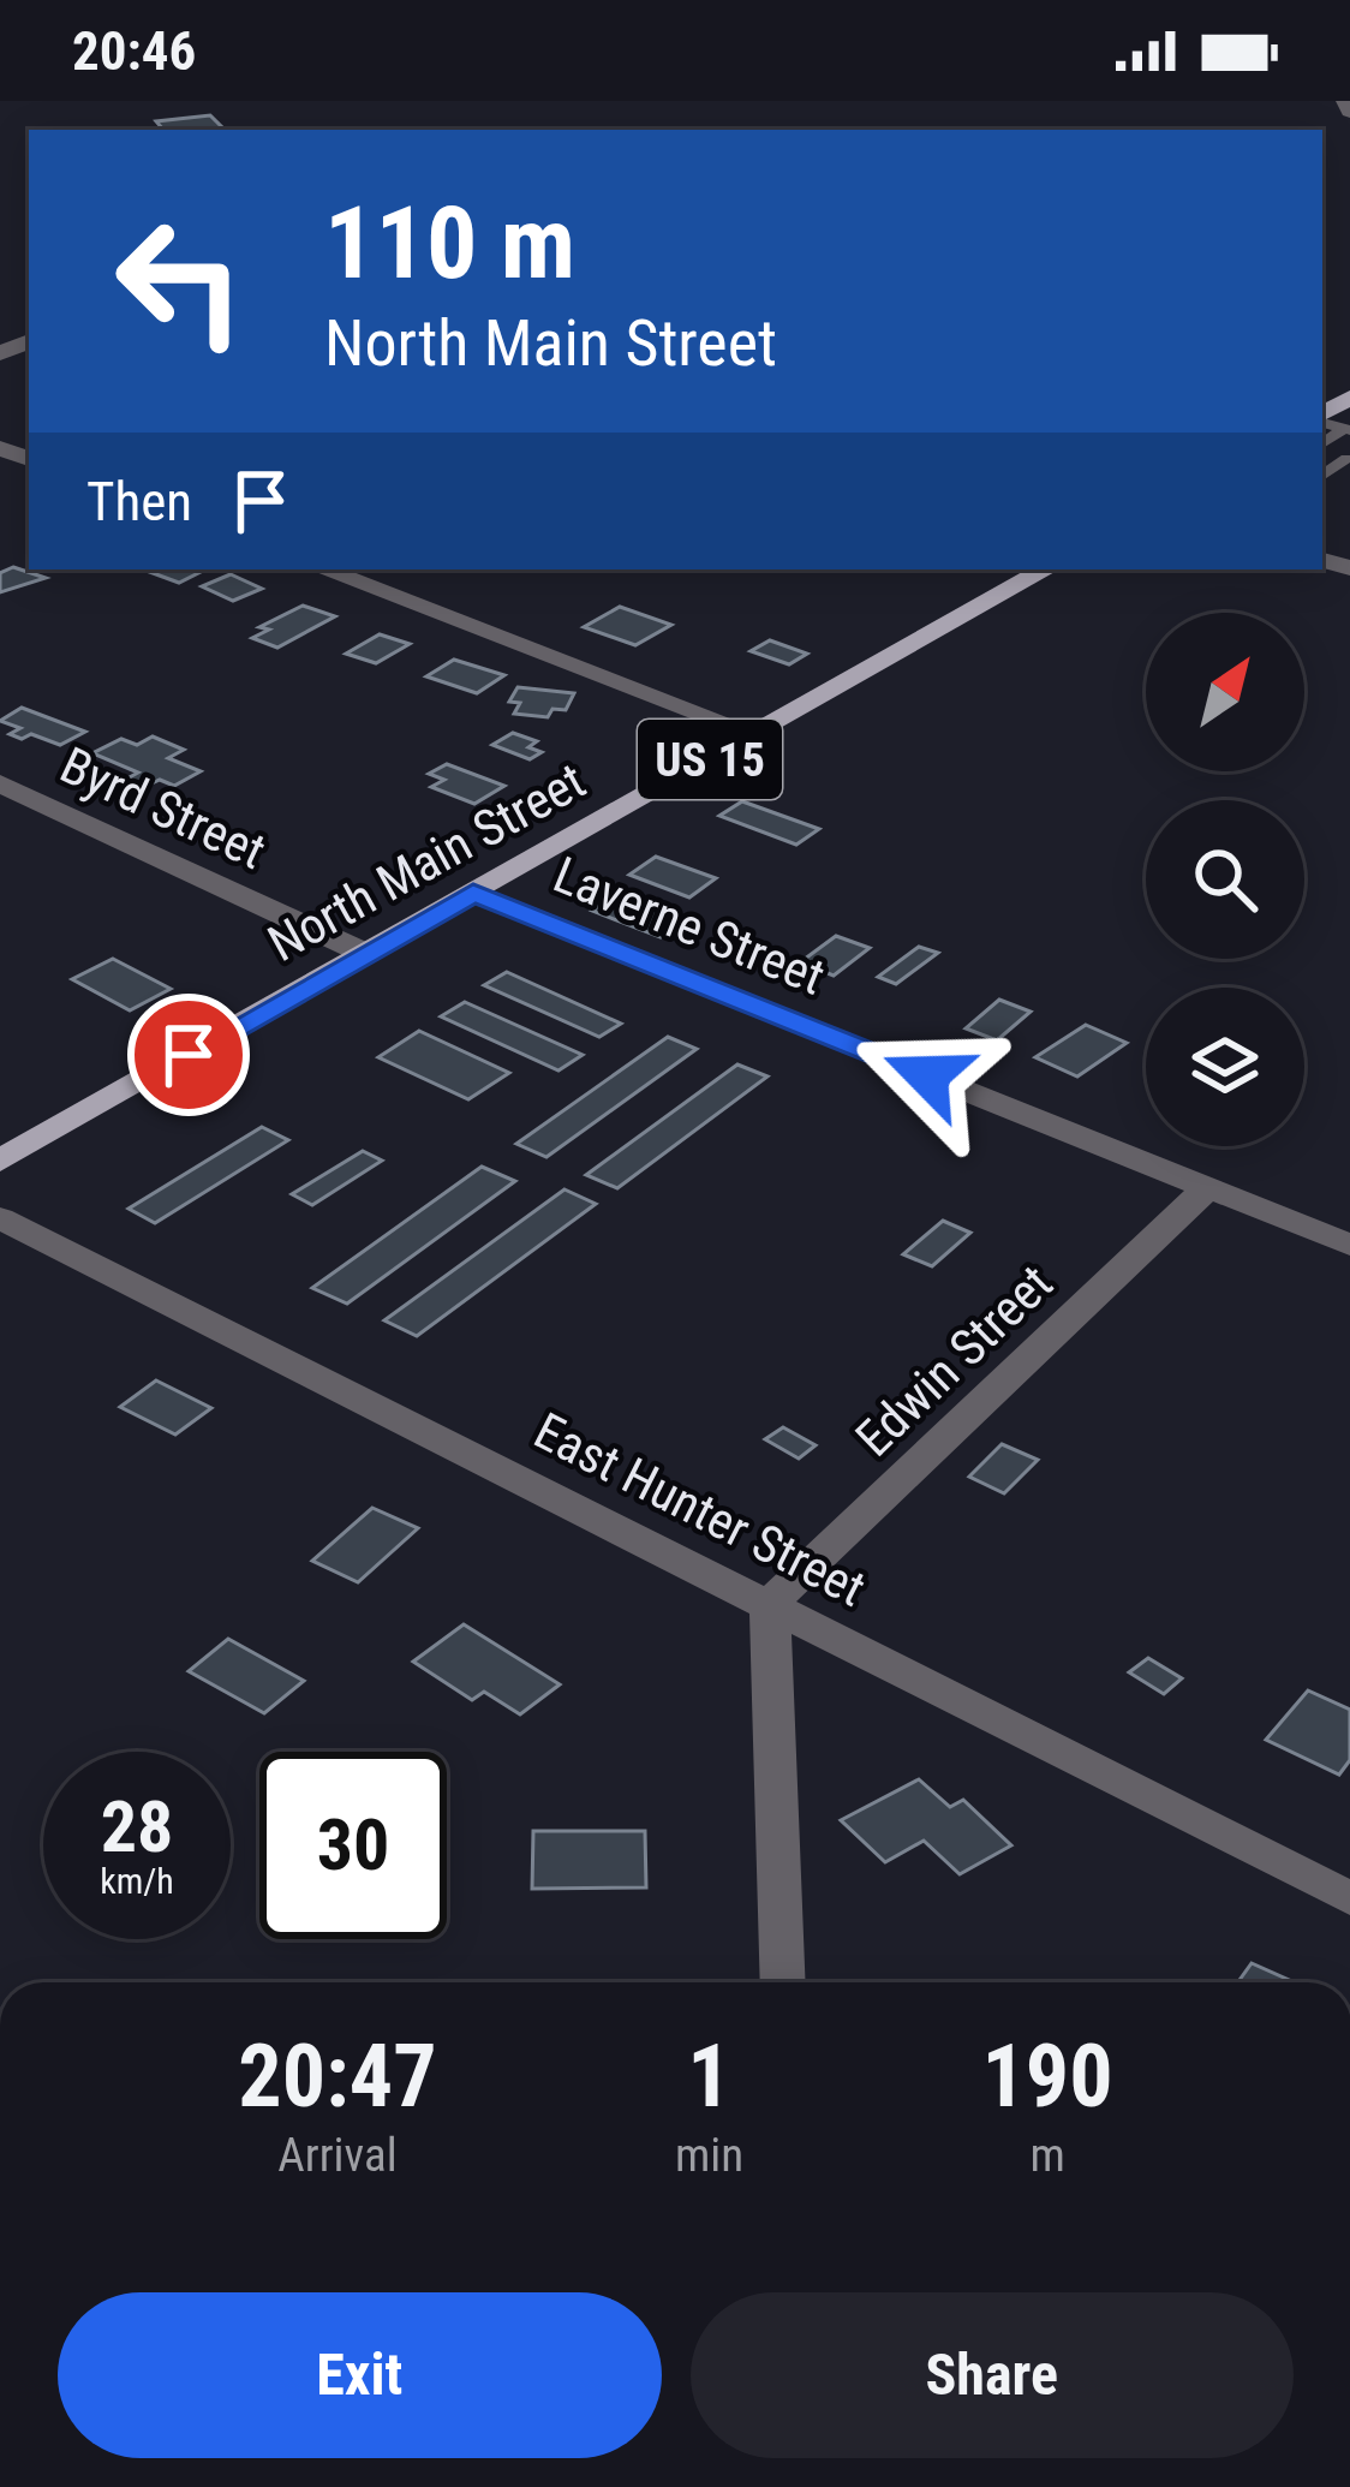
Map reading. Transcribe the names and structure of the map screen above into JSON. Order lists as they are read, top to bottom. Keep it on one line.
{"streets":{"main road":["US 15","North Main Street"],"street":["Byrd Street","Laverne Street","Edwin Street","East Hunter Street"]},"crossings":[["Byrd Street","North Main Street"],["North Main Street","Laverne Street"],["Laverne Street","Edwin Street"],["Edwin Street","East Hunter Street"]],"north":"top right","page":{"status":"20:46","turn":["110 m","North Main Street"],"then":"Then","speed":"28 km/h","limit":"30","eta":["20:47","Arrival","1","min","190","m"],"buttons":["Exit","Share"]}}
